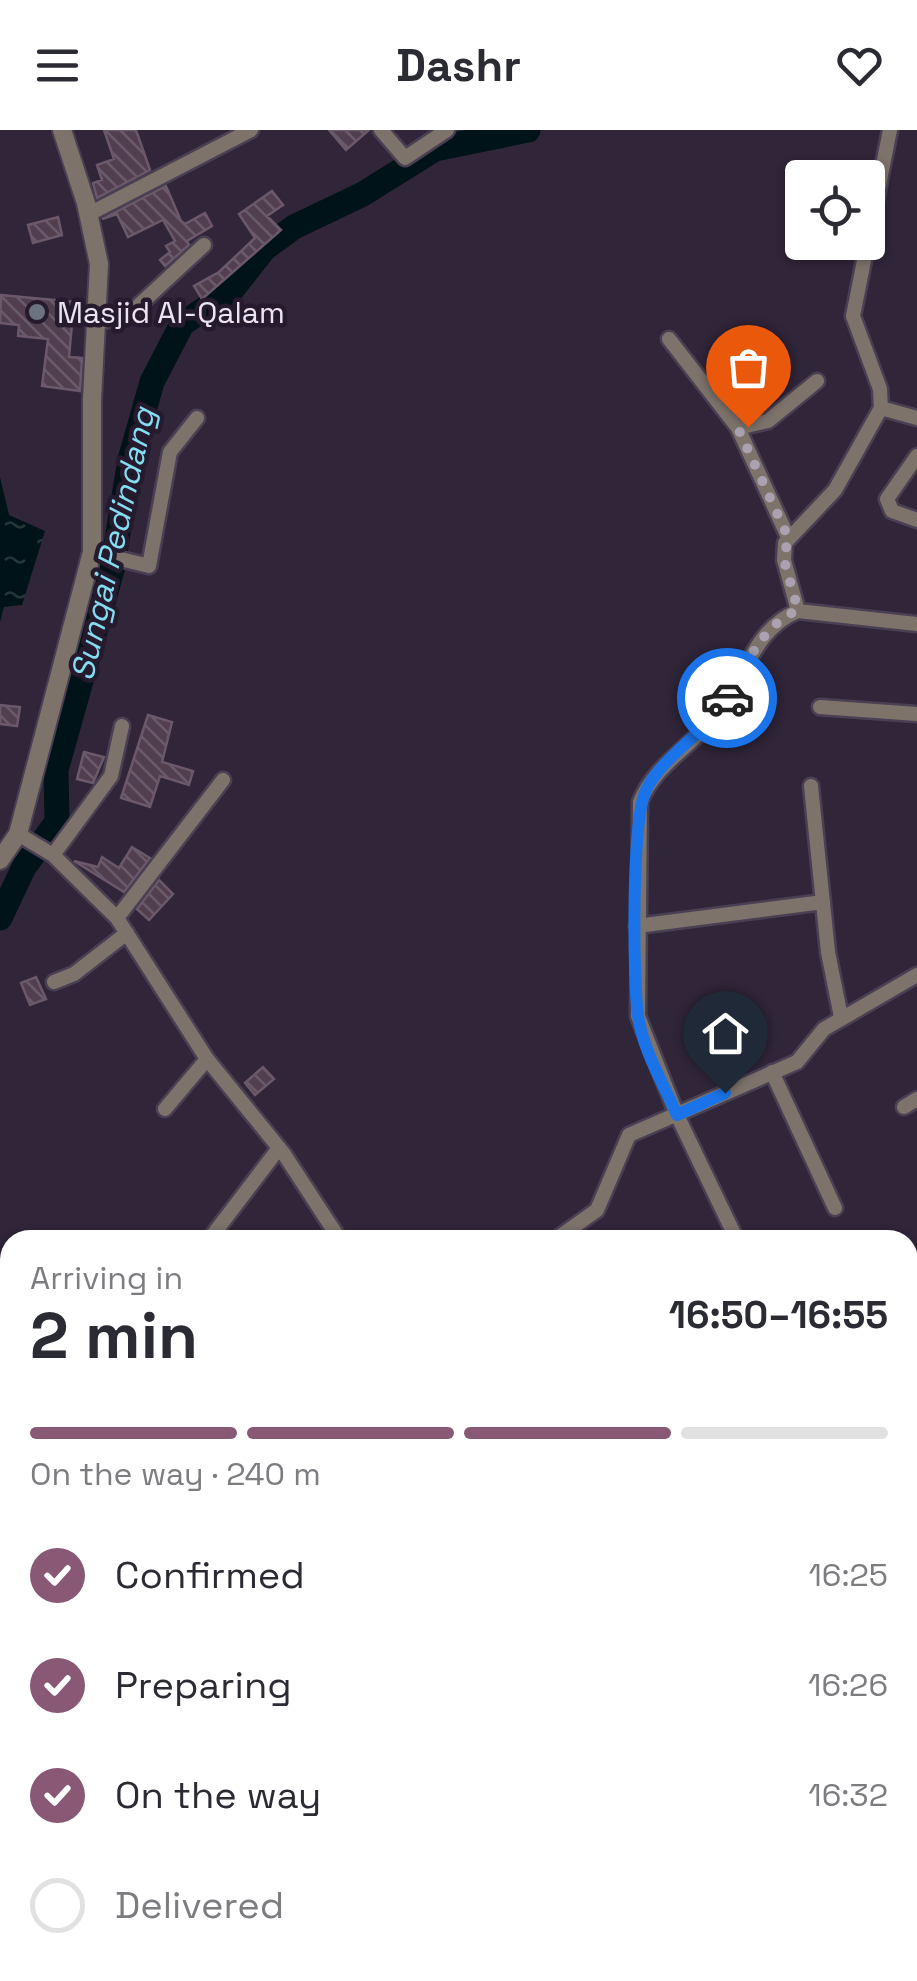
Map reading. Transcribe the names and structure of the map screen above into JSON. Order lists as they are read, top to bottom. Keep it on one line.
{"water":["Sungai Pedindang"],"places":["Masjid Al-Qalam"],"page":{"header":"Dashr","heading":["2 min","Arriving in","16:50–16:55"],"bar":"On the way · 240 m","list":[["Confirmed","16:25"],["Preparing","16:26"],["On the way","16:32"],"Delivered"]}}
